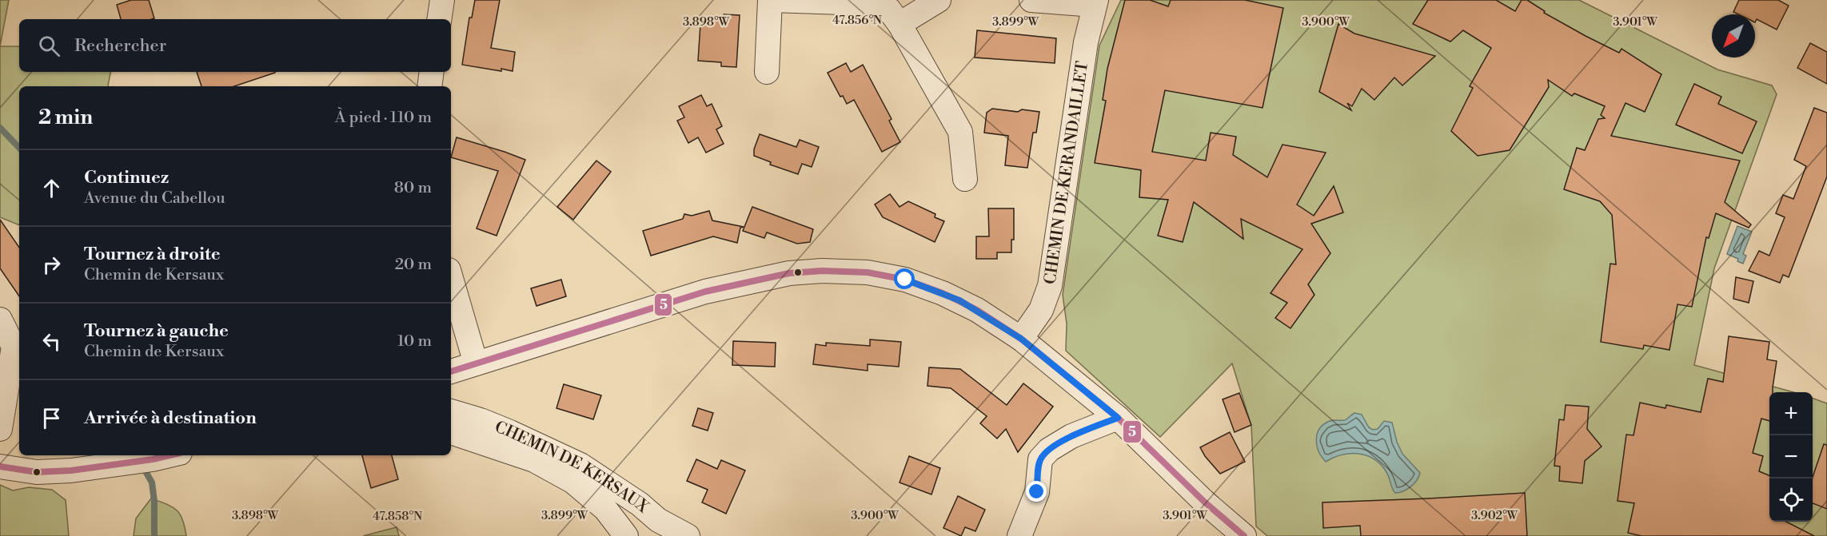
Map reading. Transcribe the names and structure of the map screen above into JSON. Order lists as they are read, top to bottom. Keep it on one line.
{"streets":{"street":["CHEMIN DE KERANDAILLET","CHEMIN DE KERSAUX"]},"lines":["transit line 5"],"north":"bottom left","page":{"search":"Rechercher","heading":["2 min","À pied · 110 m"],"list":[["Continuez","Avenue du Cabellou","80 m"],["Tournez à droite","Chemin de Kersaux","20 m"],["Tournez à gauche","Chemin de Kersaux","10 m"],"Arrivée à destination"],"map_buttons":["+","−"]},"coordinates":["47.856°N","3.898°W","3.899°W","3.900°W","3.901°W","3.902°W","47.858°N"]}
